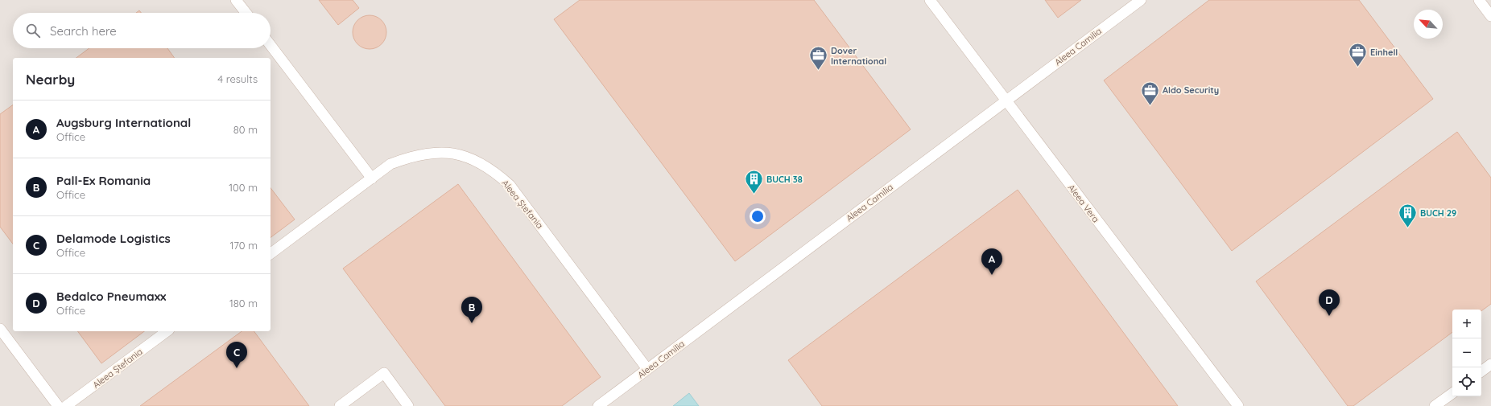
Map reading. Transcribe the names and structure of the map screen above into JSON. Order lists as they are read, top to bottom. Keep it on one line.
{"streets":{"lane":["Aleea Camilia","Aleea Vera","Aleea Ștefania"]},"crossings":[["Aleea Camilia","Aleea Vera"],["Aleea Camilia","Aleea Ștefania"]],"places":{"office":["Einhell","Dover International","Aldo Security"],"building":["BUCH 38","BUCH 29"]},"north":"top left","page":{"search":"Search here","heading":["Nearby","4 results"],"list":[{"mark":"A","name":"Augsburg International","note":"Office","value":"80 m"},{"mark":"B","name":"Pall-Ex Romania","note":"Office","value":"100 m"},{"mark":"C","name":"Delamode Logistics","note":"Office","value":"170 m"},{"mark":"D","name":"Bedalco Pneumaxx","note":"Office","value":"180 m"}],"pins":["A","D","B","C"],"map_buttons":["+","−"]}}
